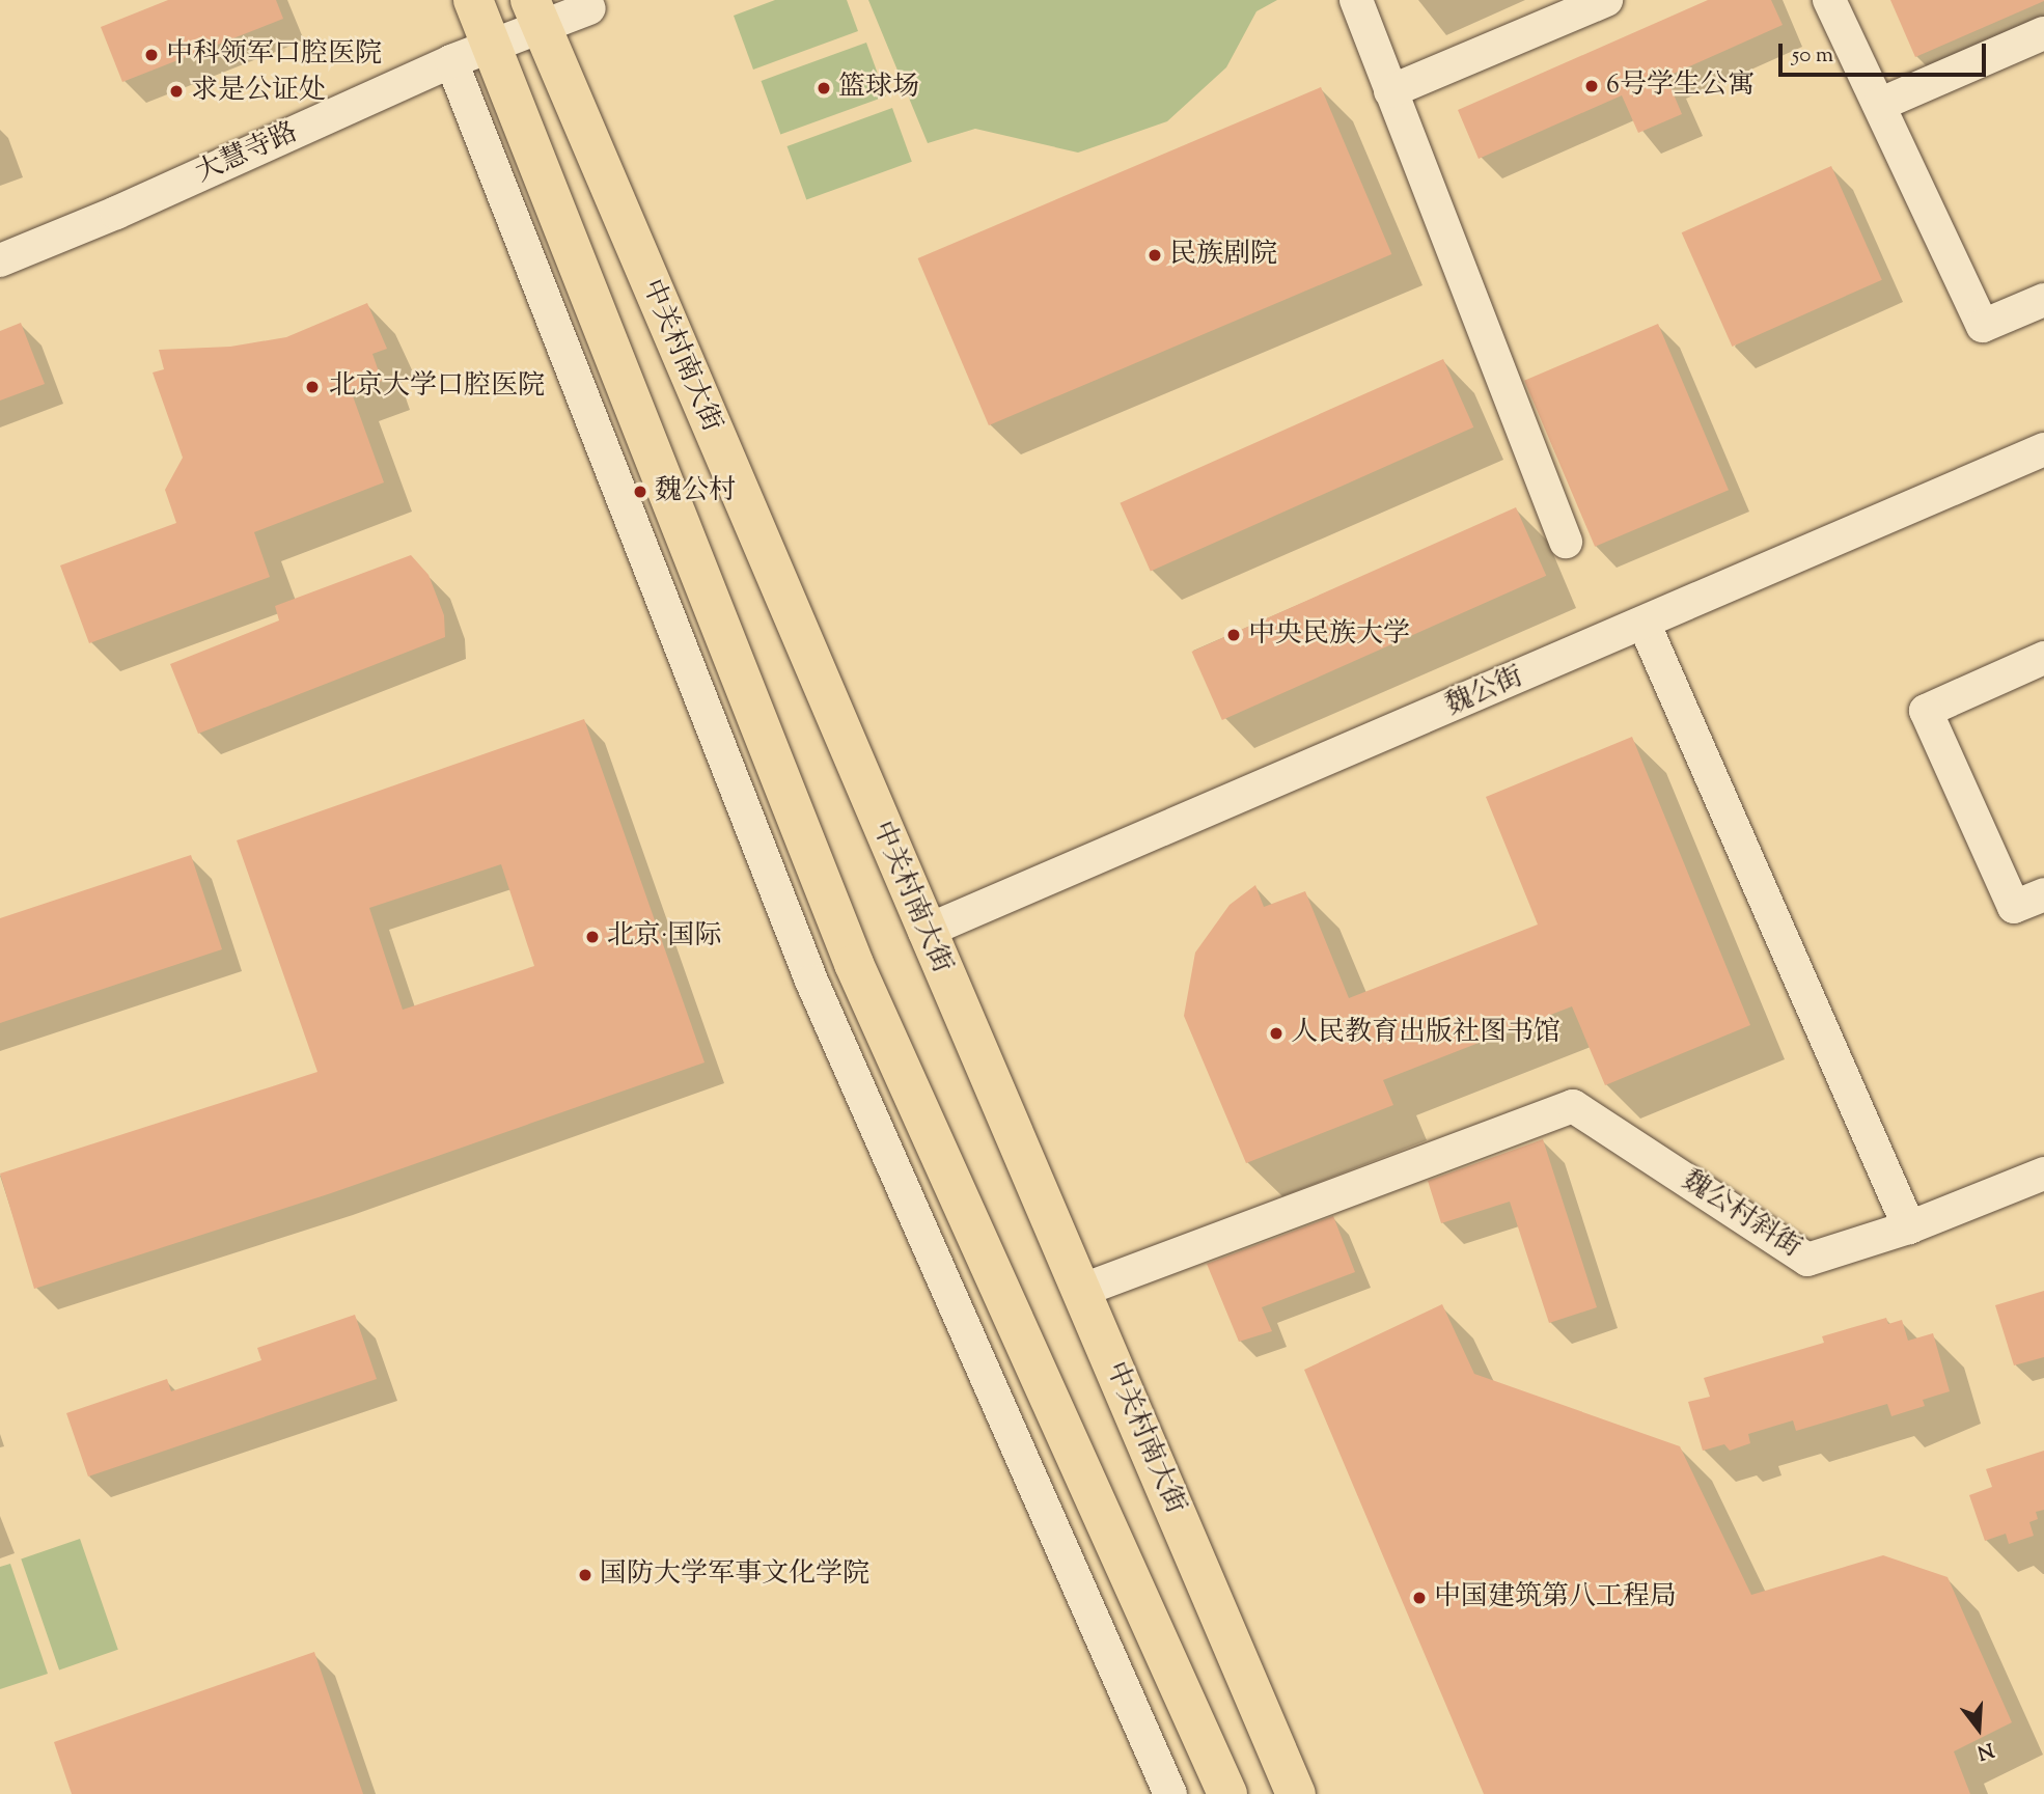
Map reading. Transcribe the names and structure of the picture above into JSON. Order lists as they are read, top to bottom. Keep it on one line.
{"streets":{"main road":["中关村南大街"],"street":["大慧寺路","魏公街","魏公村斜街"]},"crossings":[["大慧寺路","中关村南大街"],["中关村南大街","魏公街"],["中关村南大街","魏公村斜街"]],"places":["中科领军口腔医院","6号学生公寓","篮球场","求是公证处","民族剧院","北京大学口腔医院","魏公村","中央民族大学","北京·国际","人民教育出版社图书馆","国防大学军事文化学院","中国建筑第八工程局"],"scale_bar":"50 m","north":"bottom"}
